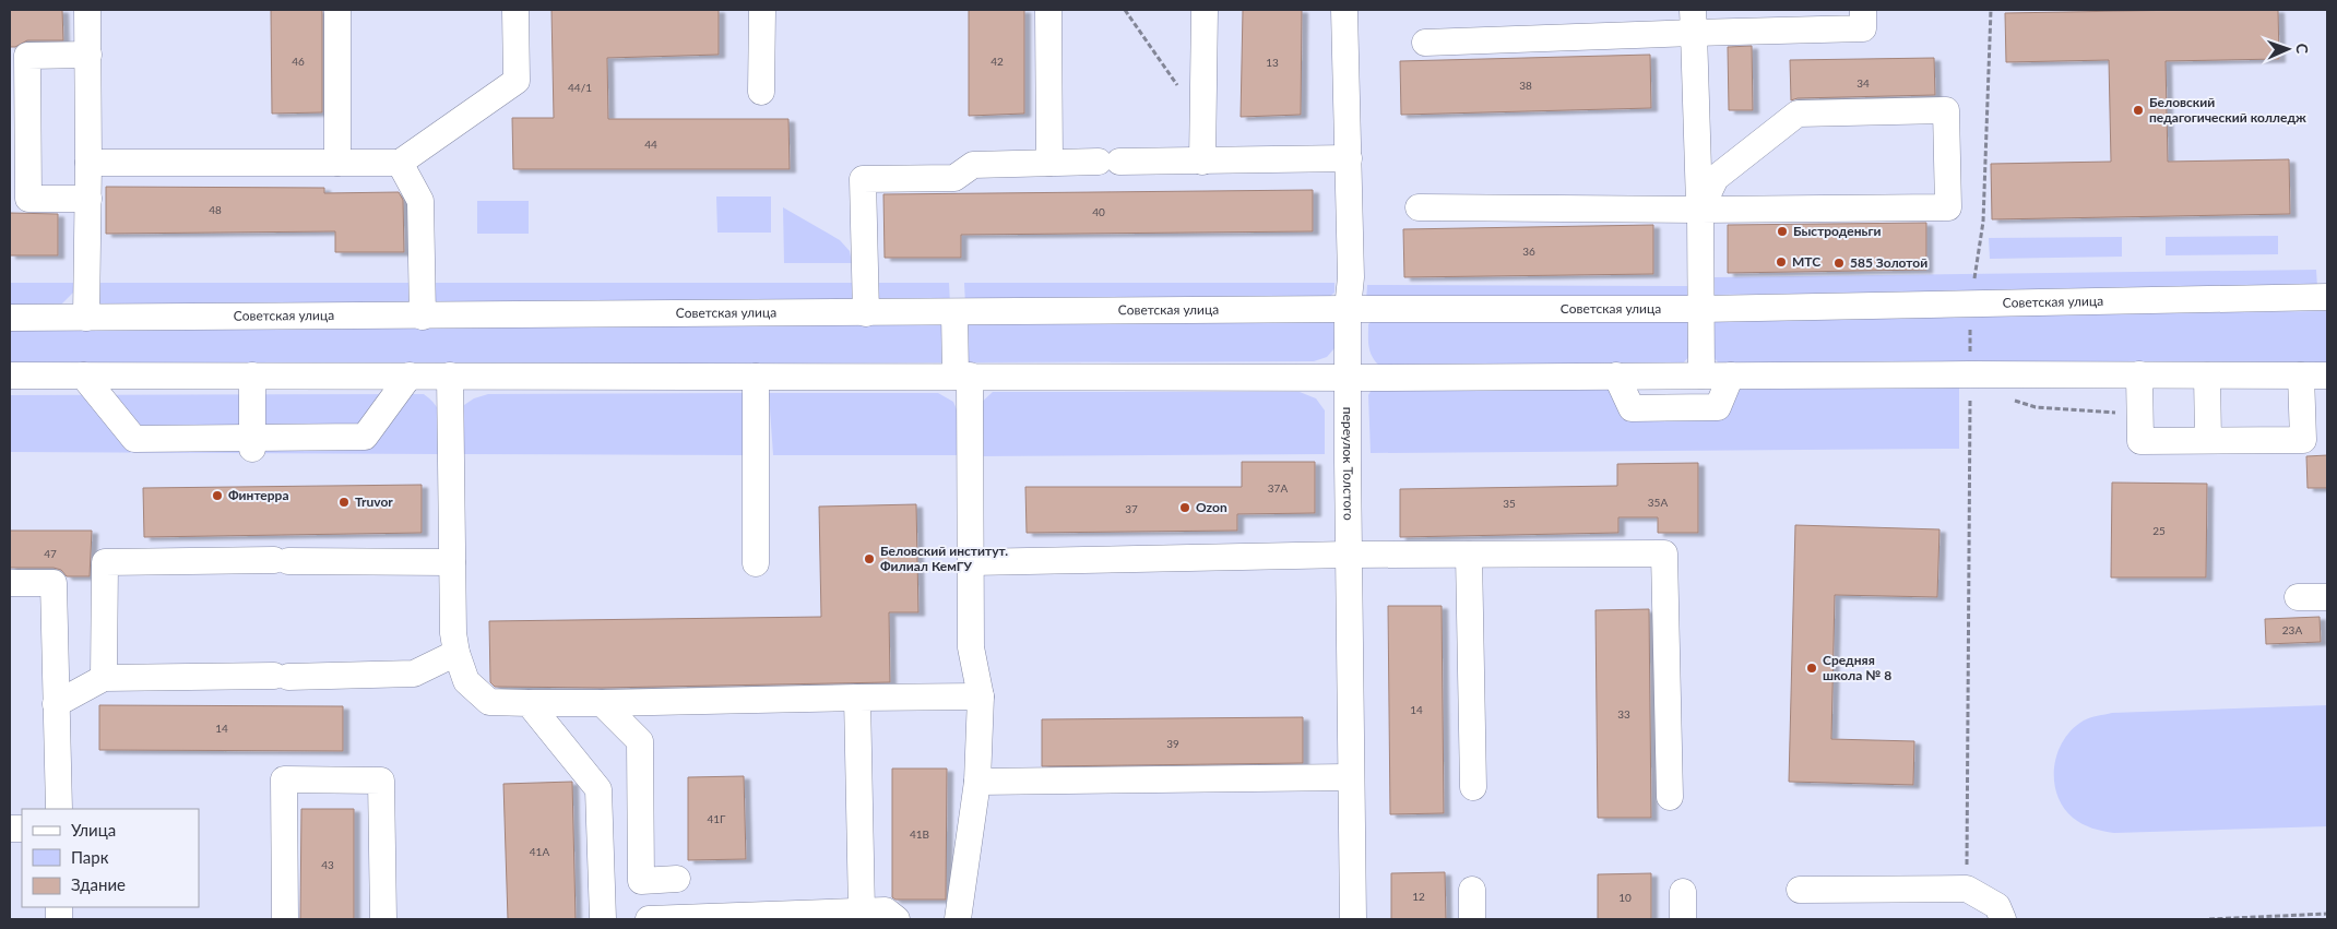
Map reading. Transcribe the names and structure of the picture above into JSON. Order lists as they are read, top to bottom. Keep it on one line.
{"streets":{"street":["Советская улица","переулок Толстого"]},"crossings":[["Советская улица","переулок Толстого"]],"places":["Беловский педагогический колледж","Быстроденьги","МТС","585 Золотой","Финтерра","Truvor","Ozon","Беловский институт. Филиал КемГУ","Средняя школа № 8"],"house_numbers":["46","42","13","34","38","44/1","44","48","40","36","37А","35А","35","37","25","47","23А","14","33","14","39","41Г","41В","41А","43","12","10"],"legend":["Улица","Парк","Здание"],"north":"right"}
